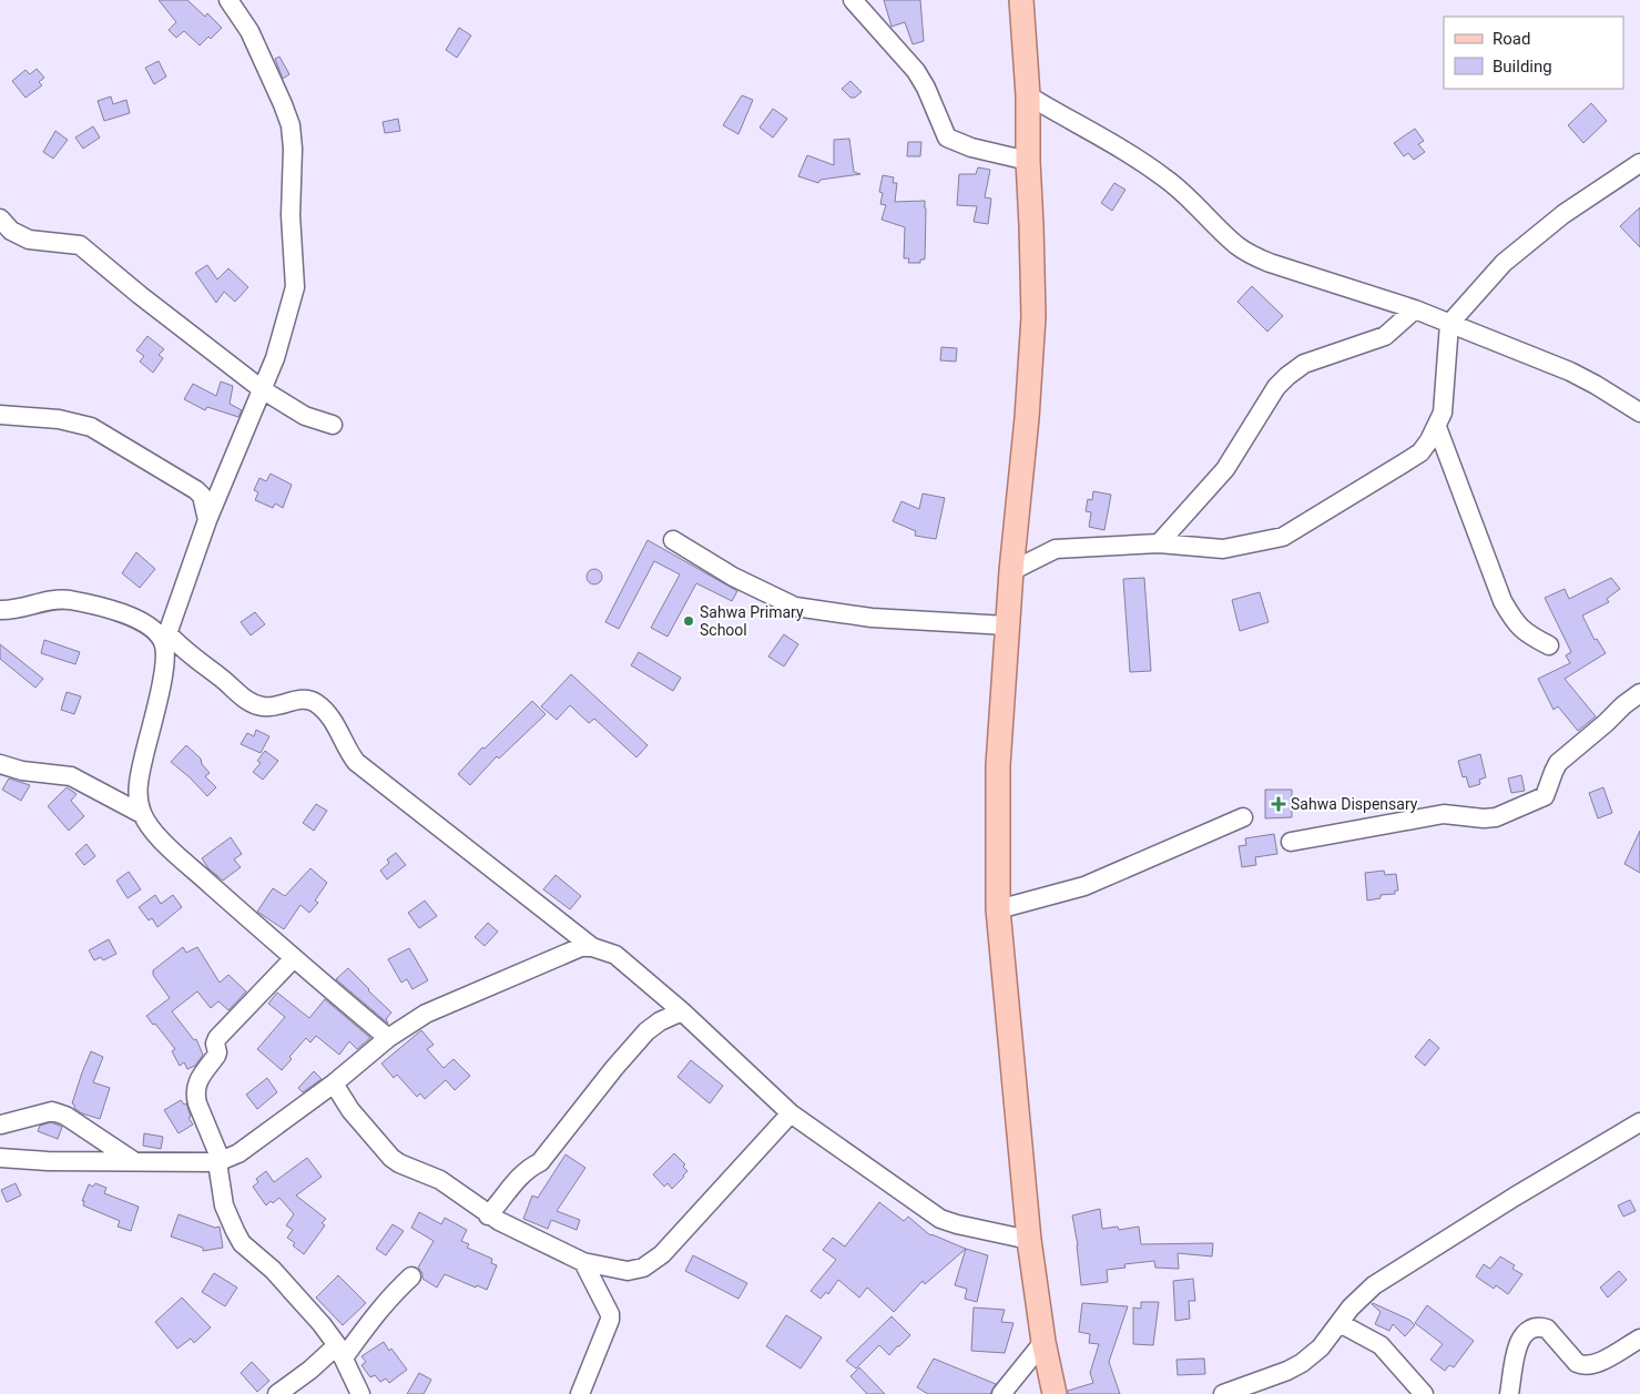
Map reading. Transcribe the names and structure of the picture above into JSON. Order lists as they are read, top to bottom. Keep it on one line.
{"places":{"other":["Sahwa Primary School"],"health":["Sahwa Dispensary"]},"legend":["Road","Building"]}
